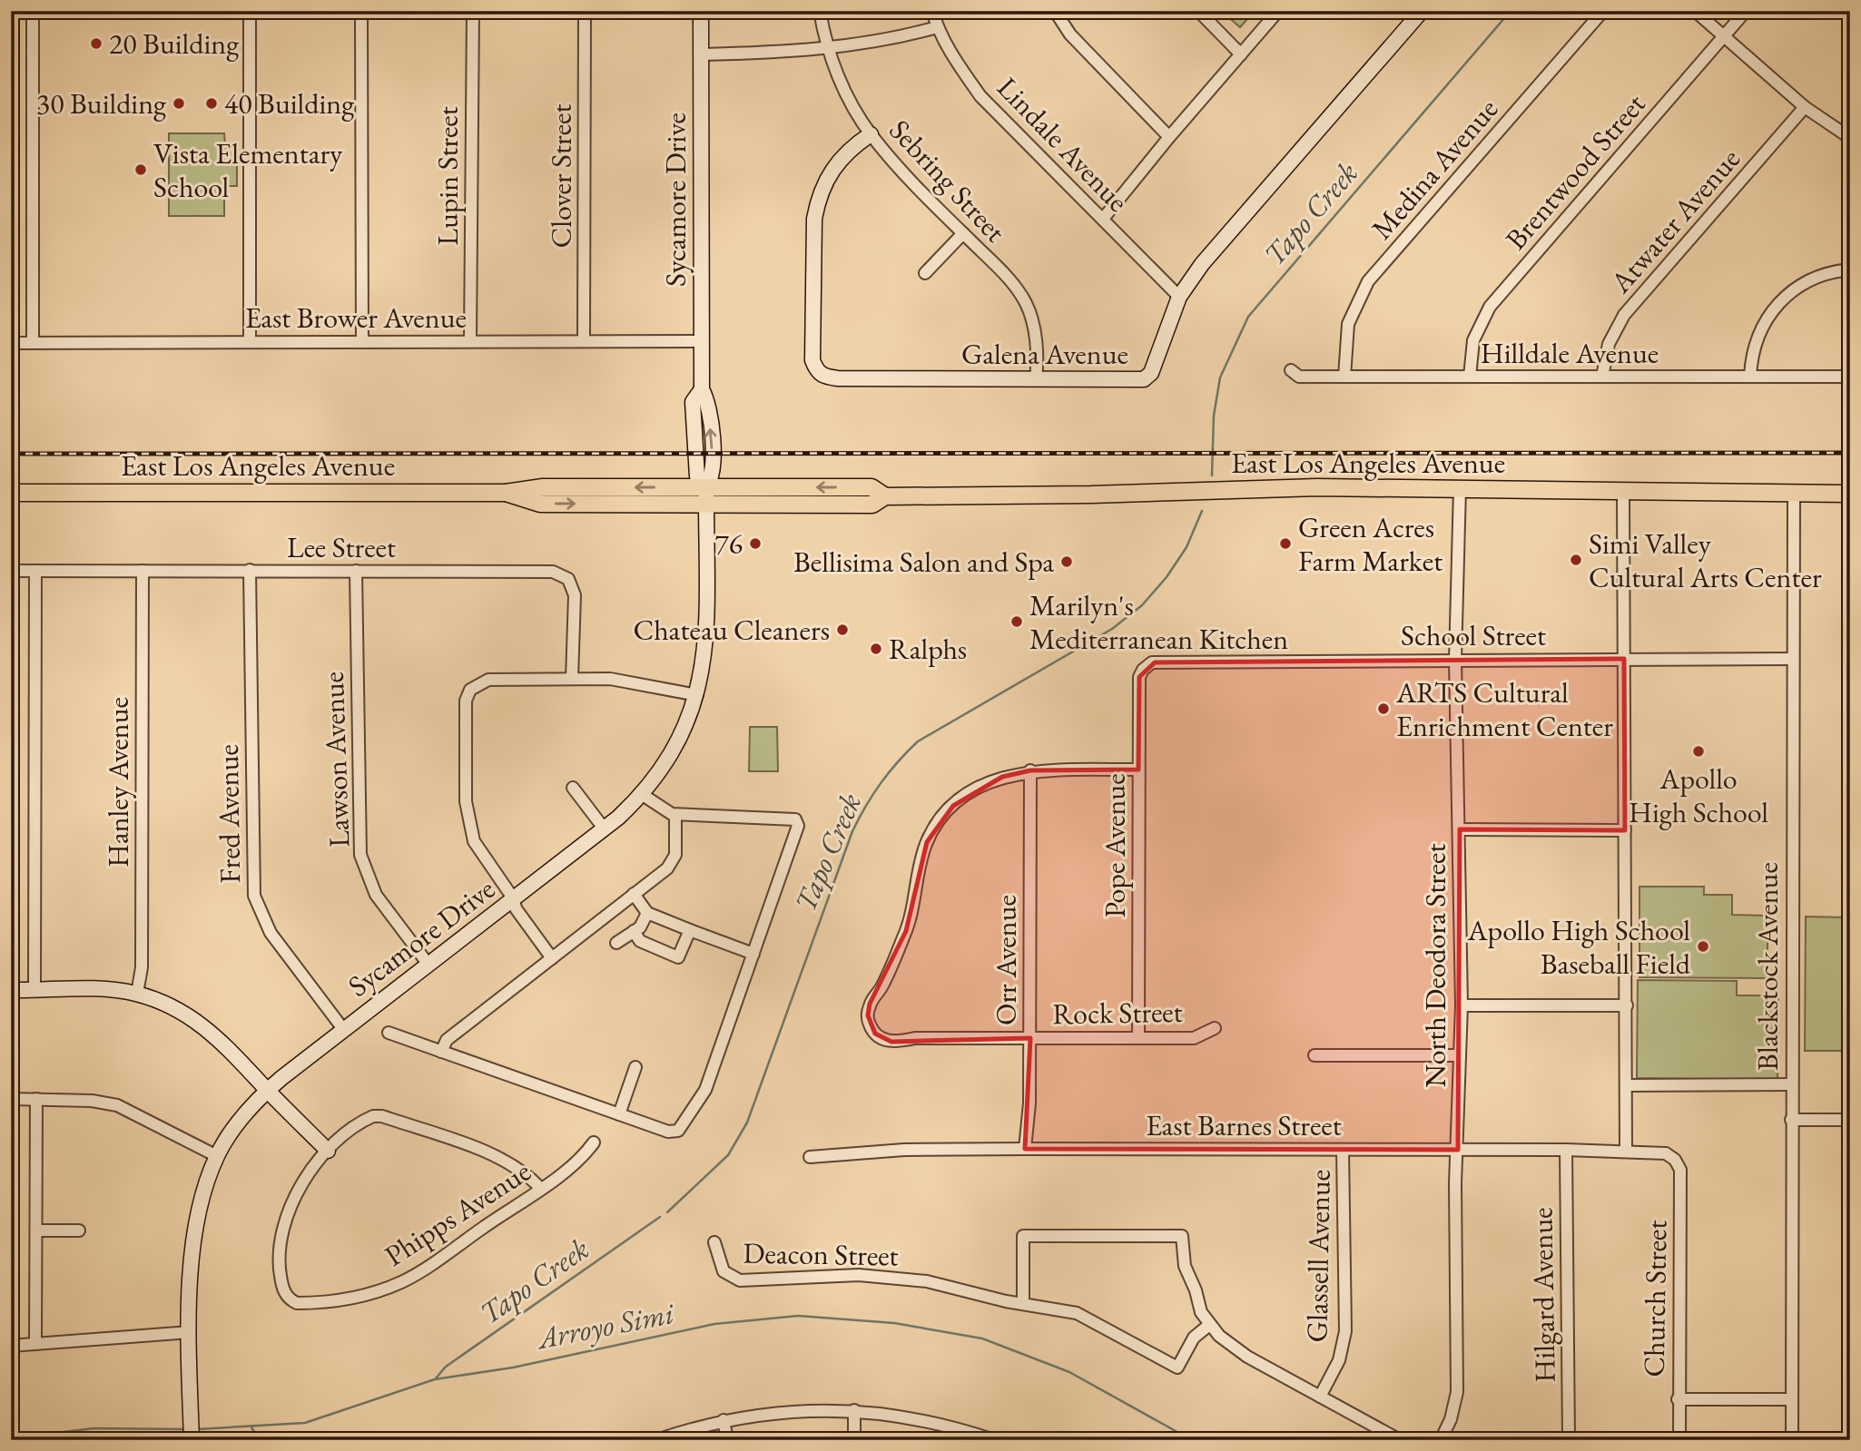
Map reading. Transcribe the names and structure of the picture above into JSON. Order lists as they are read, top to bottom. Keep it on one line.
{"streets":{"main road":["Sycamore Drive","Galena Avenue","East Los Angeles Avenue"],"street":["Lindale Avenue","Medina Avenue","Brentwood Street","Lupin Street","Clover Street","Sebring Street","Atwater Avenue","East Brower Avenue","Hilldale Avenue","Lee Street","School Street","Lawson Avenue","Hanley Avenue","Fred Avenue","Pope Avenue","Orr Avenue","North Deodora Street","Blackstock Avenue","Rock Street","East Barnes Street","Phipps Avenue","Deacon Street","Glassell Avenue","Hilgard Avenue","Church Street"]},"crossings":[["Lindale Avenue","Galena Avenue"],["Medina Avenue","Hilldale Avenue"],["Brentwood Street","Hilldale Avenue"],["Lupin Street","East Brower Avenue"],["Clover Street","East Brower Avenue"],["Sebring Street","Galena Avenue"],["Sycamore Drive","East Brower Avenue"],["Sycamore Drive","East Los Angeles Avenue"],["Sycamore Drive","Lawson Avenue"],["Sycamore Drive","Fred Avenue"],["Atwater Avenue","Hilldale Avenue"],["East Los Angeles Avenue","North Deodora Street"],["East Los Angeles Avenue","Blackstock Avenue"],["Lee Street","Lawson Avenue"],["Lee Street","Hanley Avenue"],["Lee Street","Fred Avenue"],["School Street","Pope Avenue"],["School Street","North Deodora Street"],["School Street","Blackstock Avenue"],["Pope Avenue","Rock Street"],["Orr Avenue","Rock Street"],["Orr Avenue","East Barnes Street"],["North Deodora Street","East Barnes Street"],["East Barnes Street","Glassell Avenue"],["East Barnes Street","Hilgard Avenue"],["East Barnes Street","Church Street"]],"water":["Tapo Creek","Arroyo Simi"],"places":["20 Building","30 Building","40 Building","Vista Elementary School","76","Green Acres Farm Market","Simi Valley Cultural Arts Center","Bellisima Salon and Spa","Marilyn's Mediterranean Kitchen","Chateau Cleaners","Ralphs","ARTS Cultural Enrichment Center","Apollo High School","Apollo High School Baseball Field"]}
